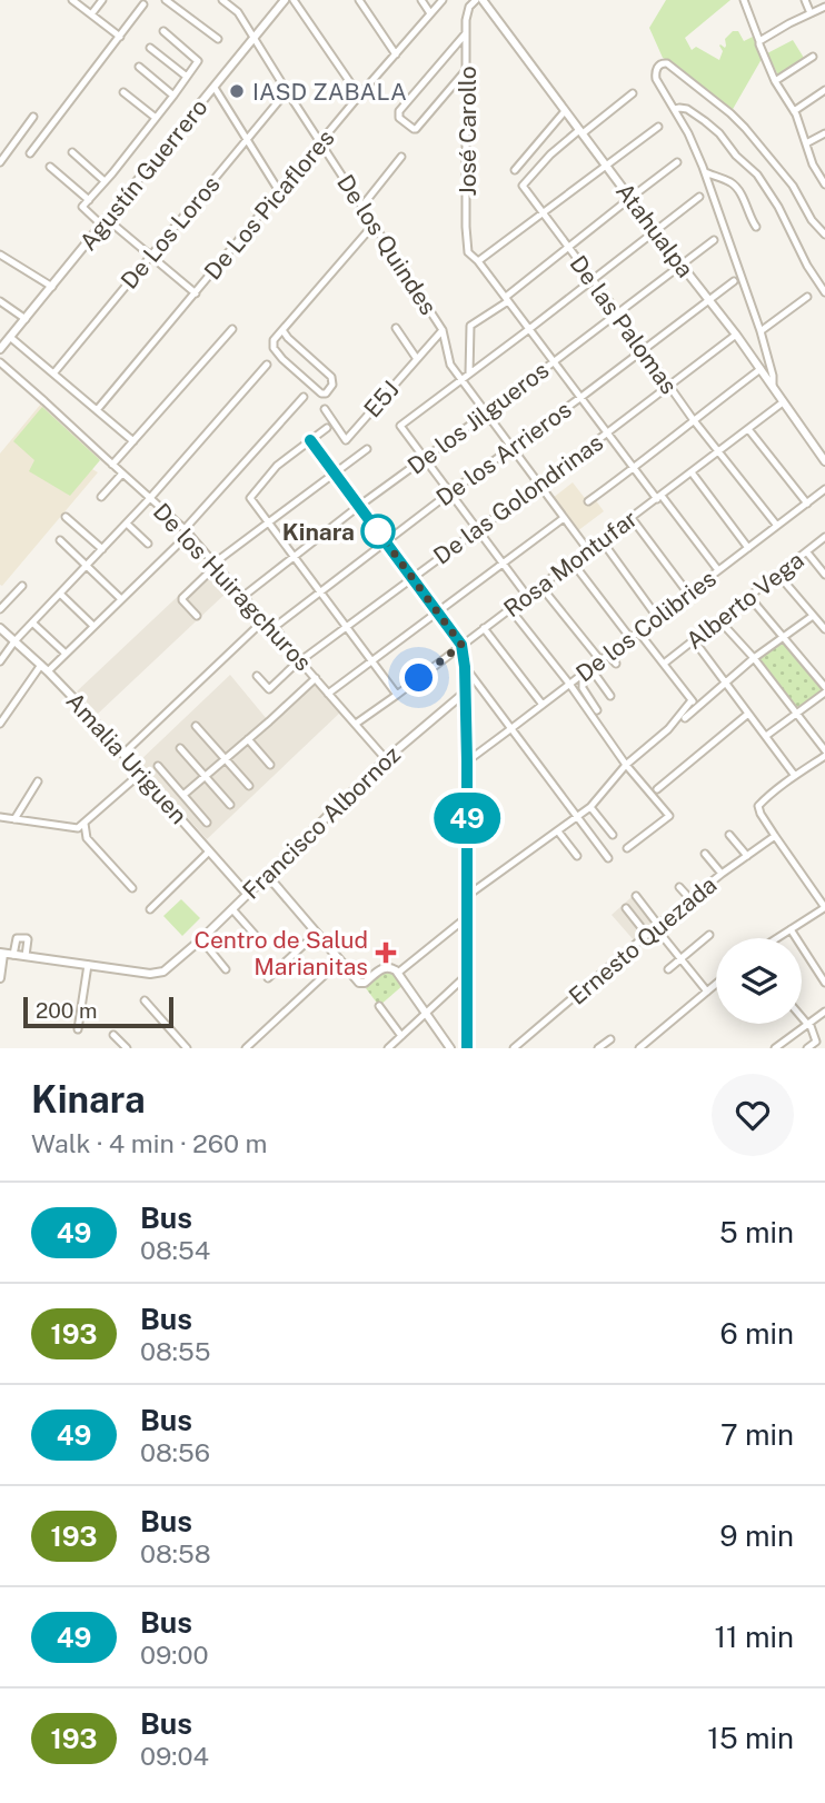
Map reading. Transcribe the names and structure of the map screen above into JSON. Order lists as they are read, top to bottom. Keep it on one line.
{"streets":{"street":["José Carollo","Agustín Guerrero","De Los Picaflores","Atahualpa","De Los Loros","De los Quindes","De las Palomas","E5J","De los Jilgueros","De los Arrieros","De las Golondrinas","Rosa Montufar","De los Huiragchuros","Alberto Vega","De los Colibries","Amalia Uriguen","Francisco Albornoz","Ernesto Quezada"]},"crossings":[["José Carollo","De los Jilgueros"],["José Carollo","De los Arrieros"],["José Carollo","De las Golondrinas"],["José Carollo","Rosa Montufar"],["José Carollo","De los Colibries"],["Agustín Guerrero","De los Quindes"],["De Los Picaflores","De los Quindes"],["Atahualpa","De las Palomas"],["Atahualpa","De los Jilgueros"],["Atahualpa","De los Arrieros"],["Atahualpa","De las Golondrinas"],["Atahualpa","Rosa Montufar"],["De Los Loros","De los Quindes"],["De los Quindes","E5J"],["De los Quindes","De los Jilgueros"],["De los Quindes","De los Arrieros"],["De los Quindes","De las Golondrinas"],["De los Quindes","Rosa Montufar"],["De las Palomas","De los Jilgueros"],["De las Palomas","De los Arrieros"],["De las Palomas","De las Golondrinas"],["De las Palomas","Rosa Montufar"],["De las Palomas","De los Colibries"],["De los Jilgueros","De los Huiragchuros"],["De los Arrieros","De los Huiragchuros"],["De las Golondrinas","De los Huiragchuros"],["Rosa Montufar","De los Huiragchuros"],["De los Huiragchuros","Francisco Albornoz"],["Amalia Uriguen","Francisco Albornoz"]],"places":{"other":["IASD ZABALA","Kinara"],"health":["Centro de Salud Marianitas"]},"lines":["bus line 49"],"scale_bar":"200 m","page":{"on_map":"49","scale":"200 m","heading":["Kinara","Walk · 4 min · 260 m"],"list":[{"mark":"49","name":"Bus","note":"08:54","value":"5 min"},{"mark":"193","name":"Bus","note":"08:55","value":"6 min"},{"mark":"49","name":"Bus","note":"08:56","value":"7 min"},{"mark":"193","name":"Bus","note":"08:58","value":"9 min"},{"mark":"49","name":"Bus","note":"09:00","value":"11 min"},{"mark":"193","name":"Bus","note":"09:04","value":"15 min"}]}}
